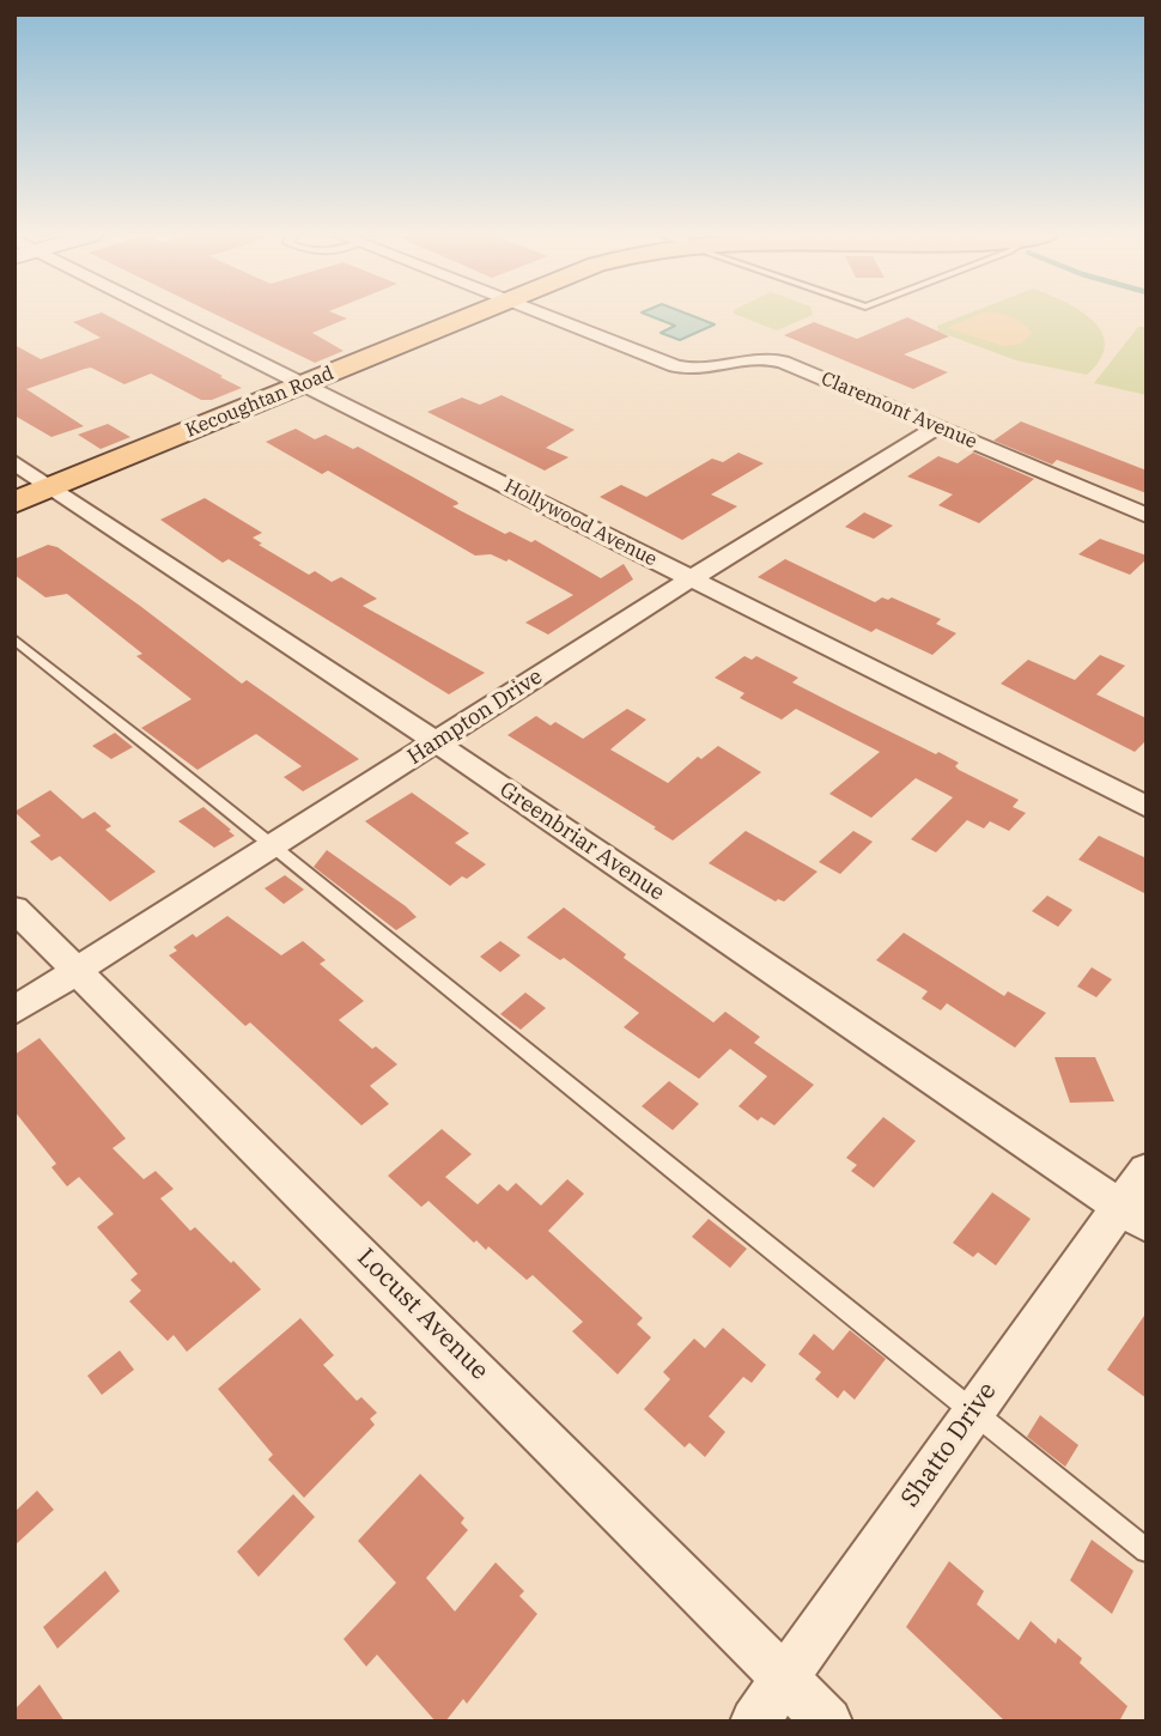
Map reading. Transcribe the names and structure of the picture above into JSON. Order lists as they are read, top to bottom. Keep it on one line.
{"streets":{"main road":["Kecoughtan Road"],"street":["Claremont Avenue","Hollywood Avenue","Hampton Drive","Greenbriar Avenue","Locust Avenue","Shatto Drive"]},"crossings":[["Kecoughtan Road","Hollywood Avenue"],["Kecoughtan Road","Greenbriar Avenue"],["Claremont Avenue","Hampton Drive"],["Hollywood Avenue","Hampton Drive"],["Hampton Drive","Greenbriar Avenue"],["Hampton Drive","Locust Avenue"],["Greenbriar Avenue","Shatto Drive"],["Locust Avenue","Shatto Drive"]]}
